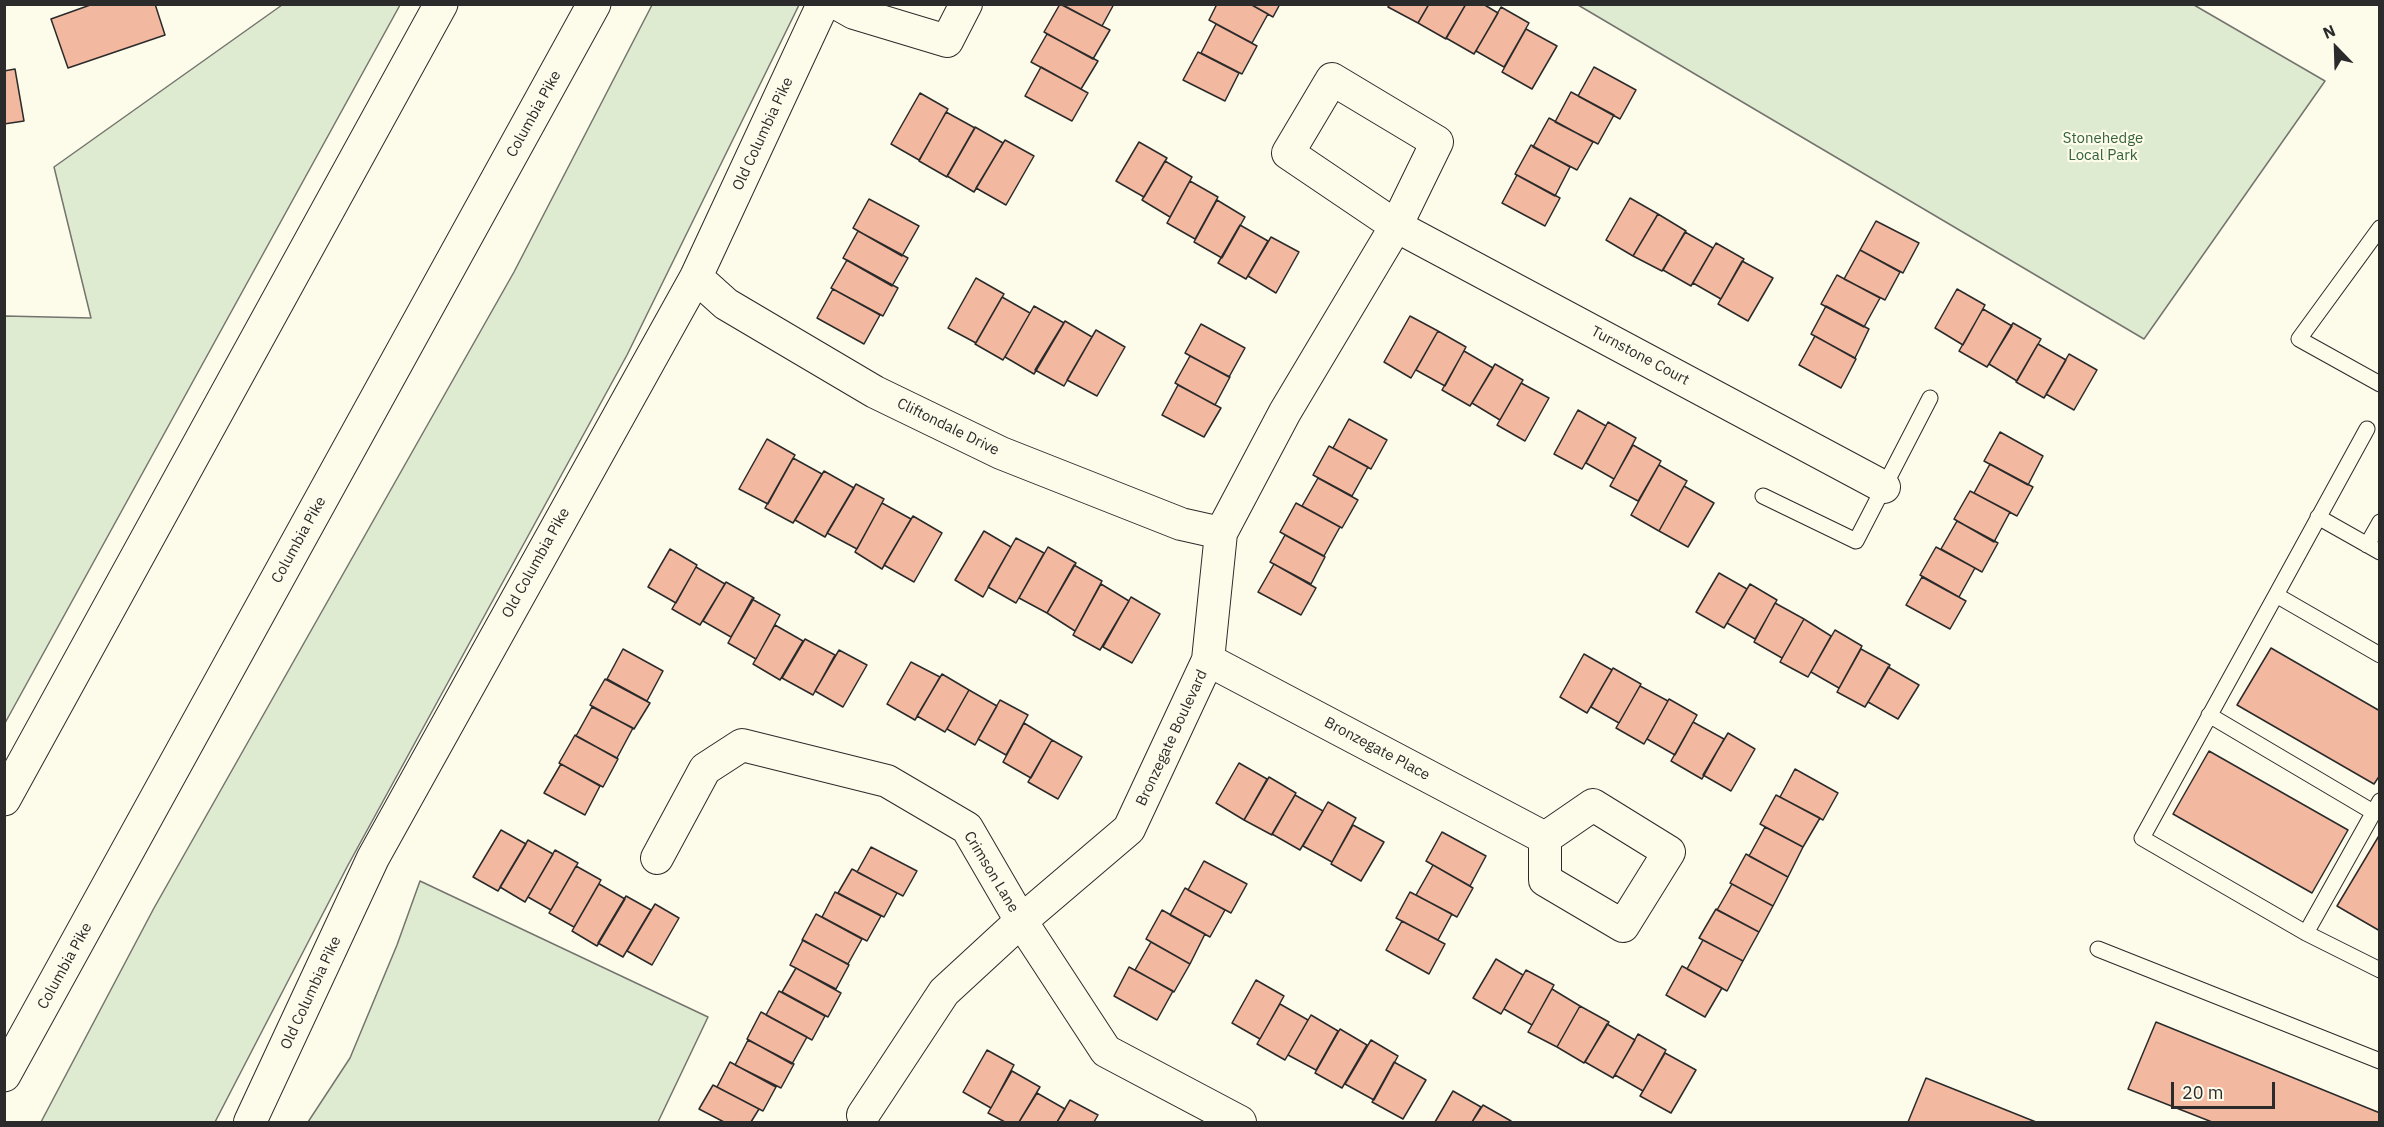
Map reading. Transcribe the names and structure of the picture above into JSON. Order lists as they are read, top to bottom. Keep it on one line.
{"streets":{"highway":["Columbia Pike"],"street":["Old Columbia Pike","Turnstone Court","Cliftondale Drive","Bronzegate Boulevard","Bronzegate Place","Crimson Lane"]},"crossings":[["Old Columbia Pike","Cliftondale Drive"],["Turnstone Court","Bronzegate Boulevard"],["Cliftondale Drive","Bronzegate Boulevard"],["Bronzegate Boulevard","Bronzegate Place"],["Bronzegate Boulevard","Crimson Lane"]],"parks":["Stonehedge Local Park"],"scale_bar":"20 m","north":"top left"}
